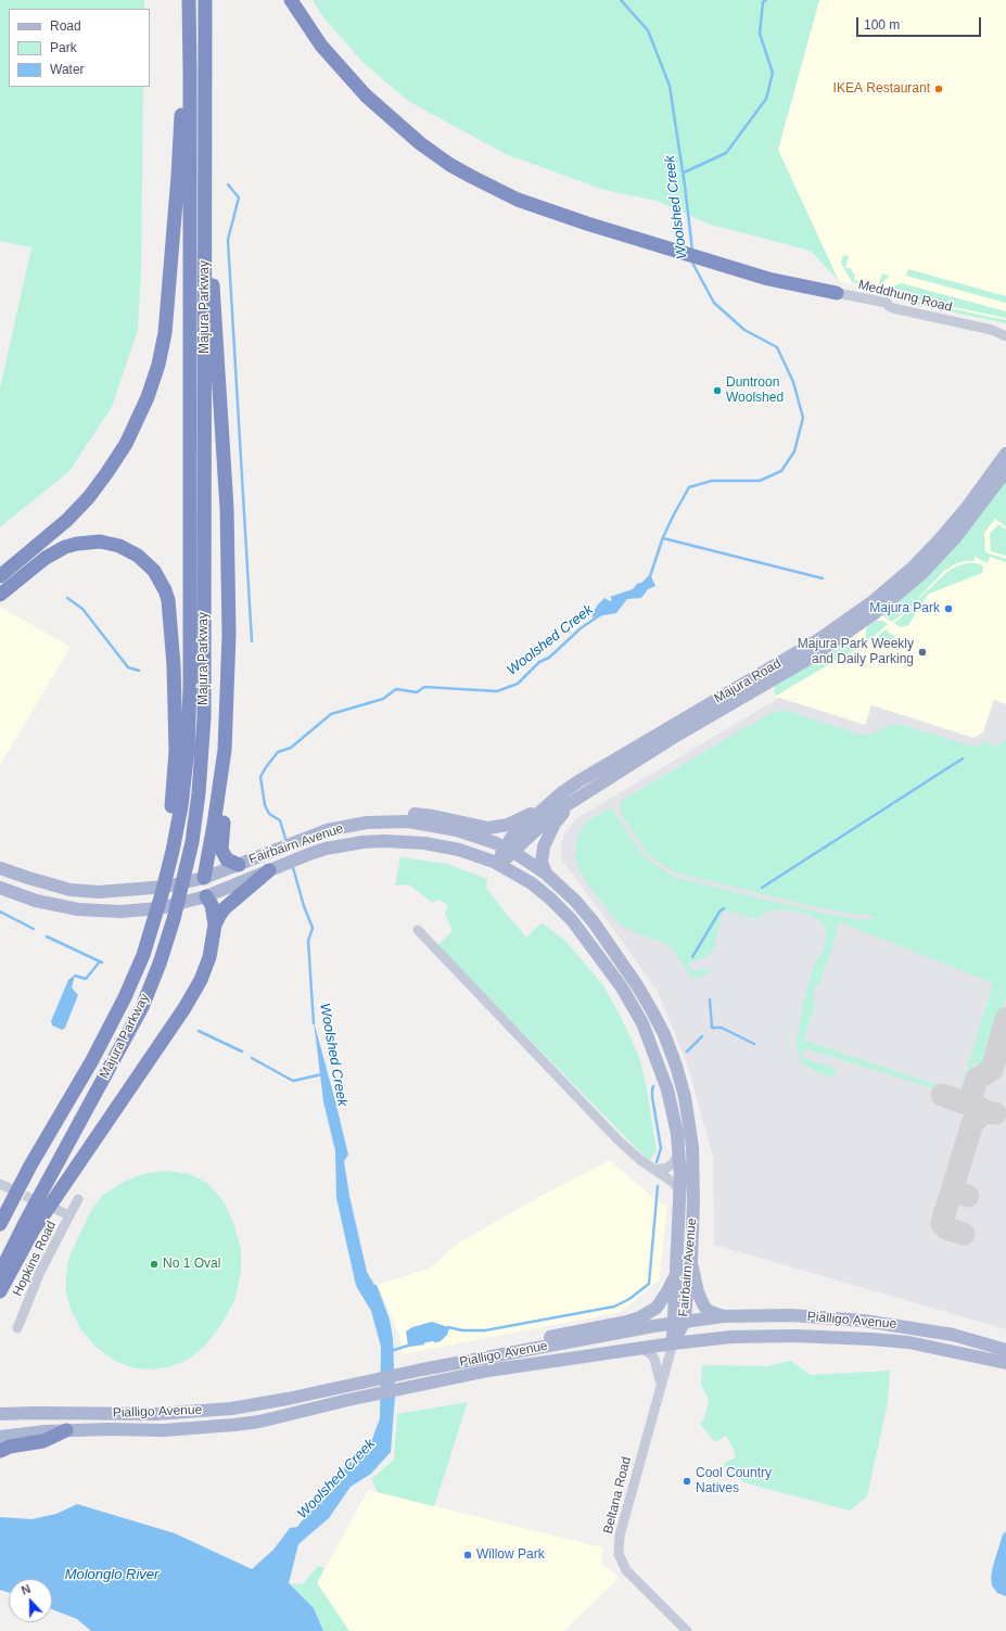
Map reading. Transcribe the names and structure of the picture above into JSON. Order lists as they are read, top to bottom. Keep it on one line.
{"streets":{"highway":["Majura Parkway"],"main road":["Majura Road","Fairbairn Avenue","Pialligo Avenue"],"street":["Meddhung Road","Hopkins Road","Beltana Road"]},"crossings":[["Majura Road","Fairbairn Avenue"],["Fairbairn Avenue","Pialligo Avenue"],["Fairbairn Avenue","Beltana Road"],["Pialligo Avenue","Beltana Road"]],"water":["Woolshed Creek","Molonglo River"],"places":["IKEA Restaurant","Duntroon Woolshed","Majura Park","Majura Park Weekly and Daily Parking","No 1 Oval","Cool Country Natives","Willow Park"],"legend":["Road","Park","Water"],"scale_bar":"100 m","north":"top"}
